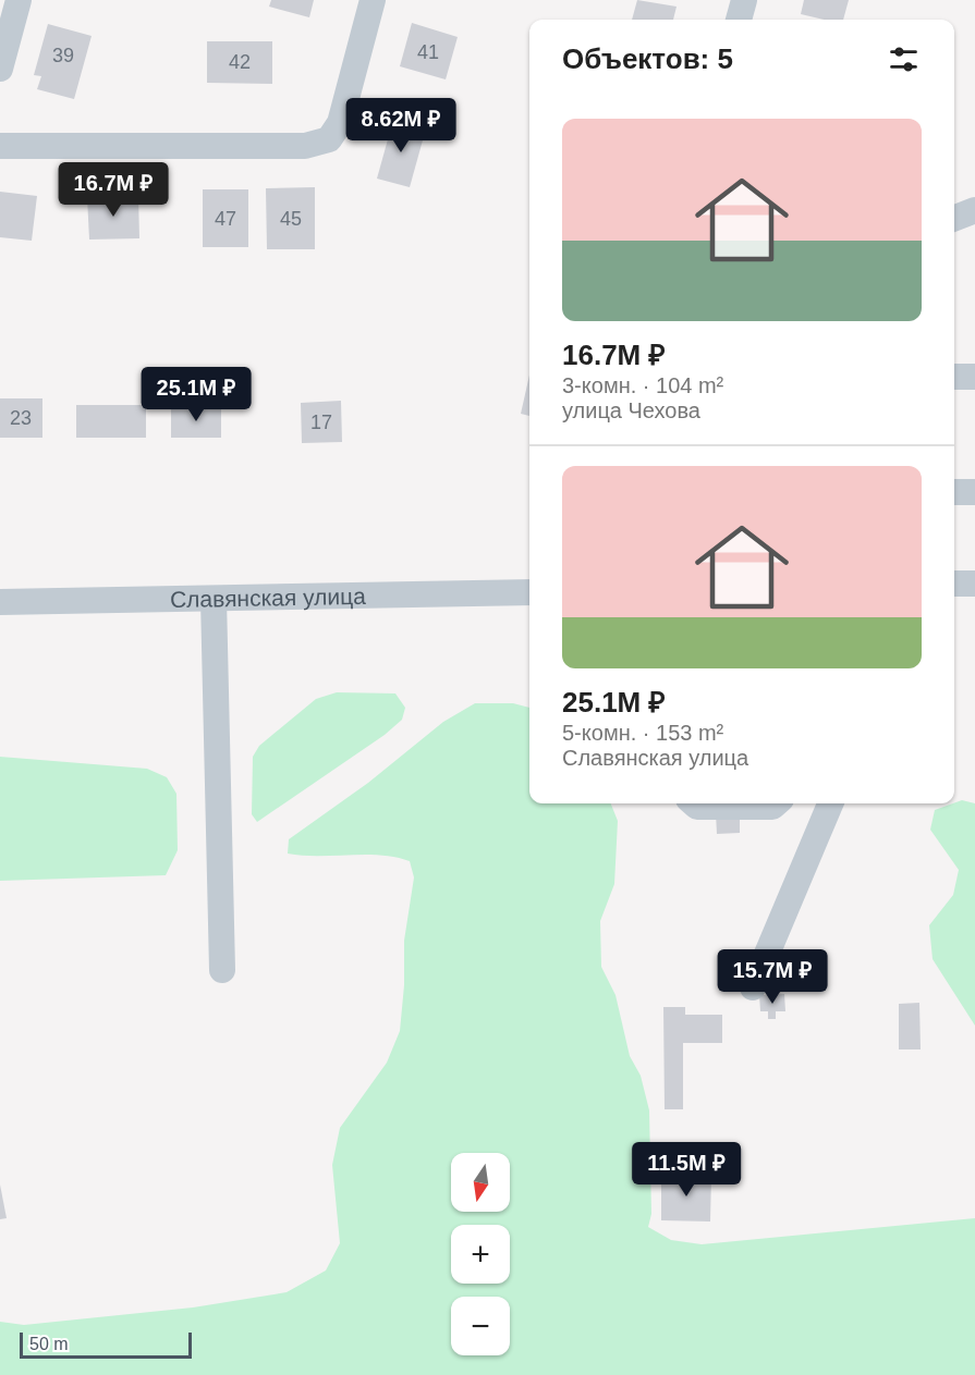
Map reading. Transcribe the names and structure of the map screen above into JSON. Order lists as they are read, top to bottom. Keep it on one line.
{"streets":{"street":["Славянская улица"]},"house_numbers":["41","39","42","47","45","23","17"],"scale_bar":"50 m","north":"bottom","page":{"heading":"Объектов: 5","price":["8.62M ₽","16.7M ₽","25.1M ₽","15.7M ₽","11.5M ₽"],"list":[{"name":"16.7M ₽","note":"3-комн. · 104 m² · улица Чехова"},{"name":"25.1M ₽","note":"5-комн. · 153 m² · Славянская улица"}],"map_buttons":["+","−"],"scale":"50 m"}}
